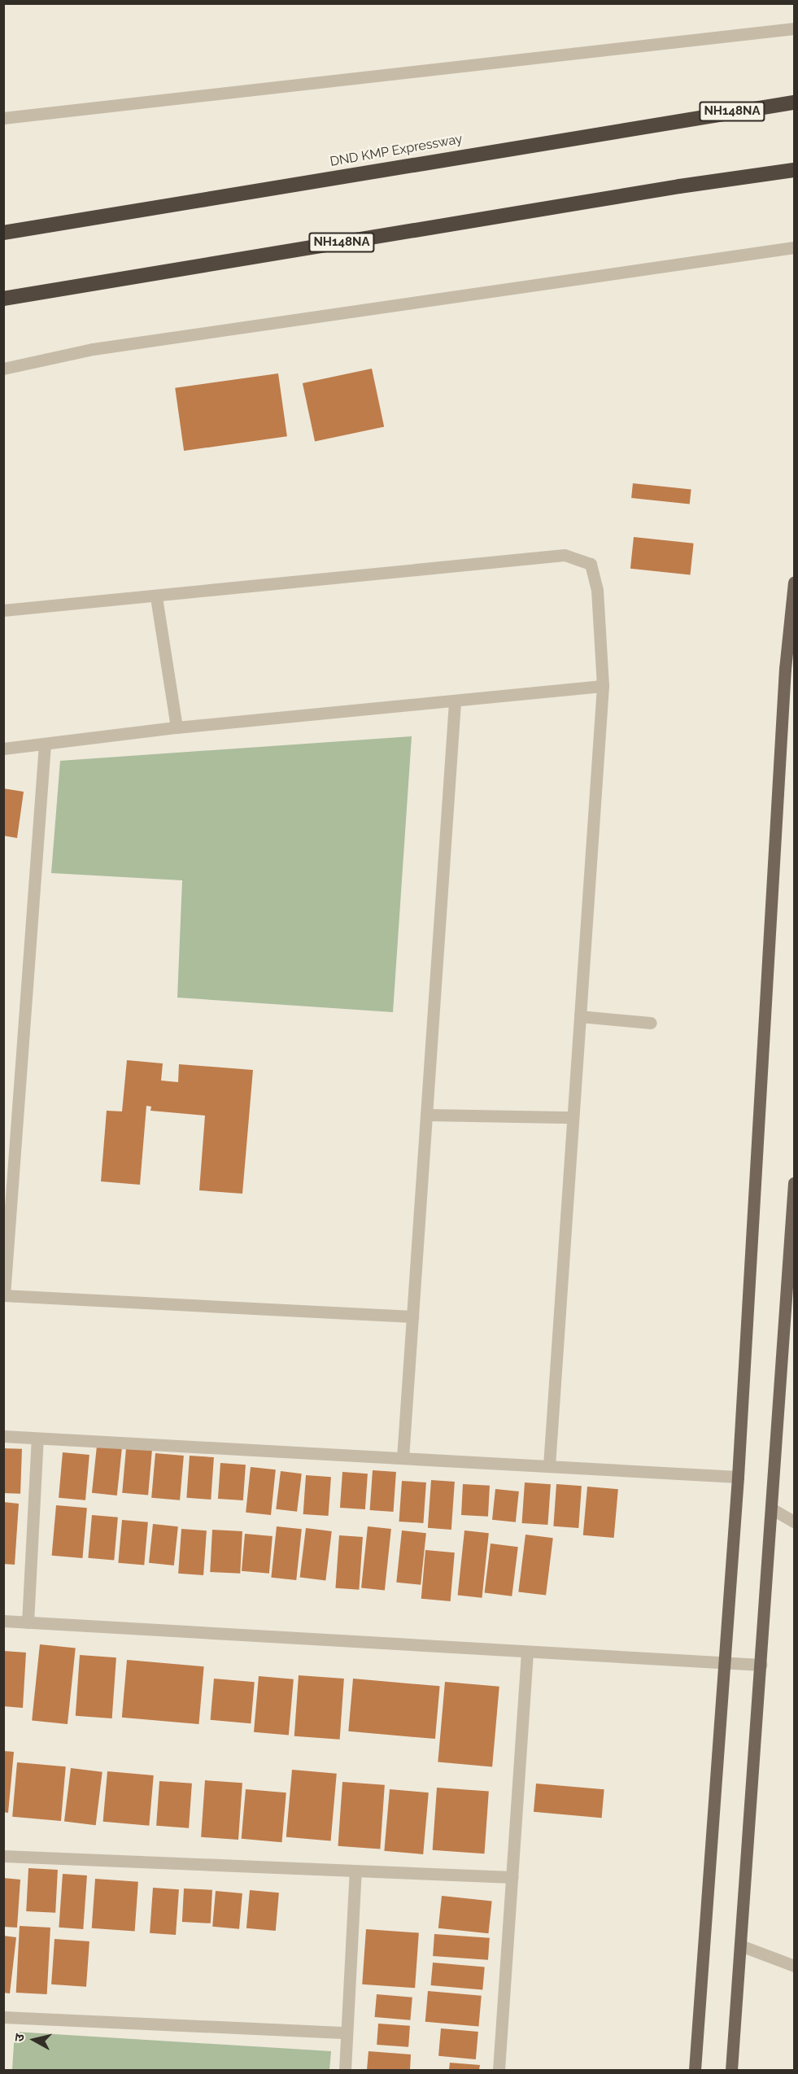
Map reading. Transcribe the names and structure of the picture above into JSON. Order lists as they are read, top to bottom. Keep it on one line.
{"streets":{"highway":["NH148NA","DND KMP Expressway"]},"north":"left"}
